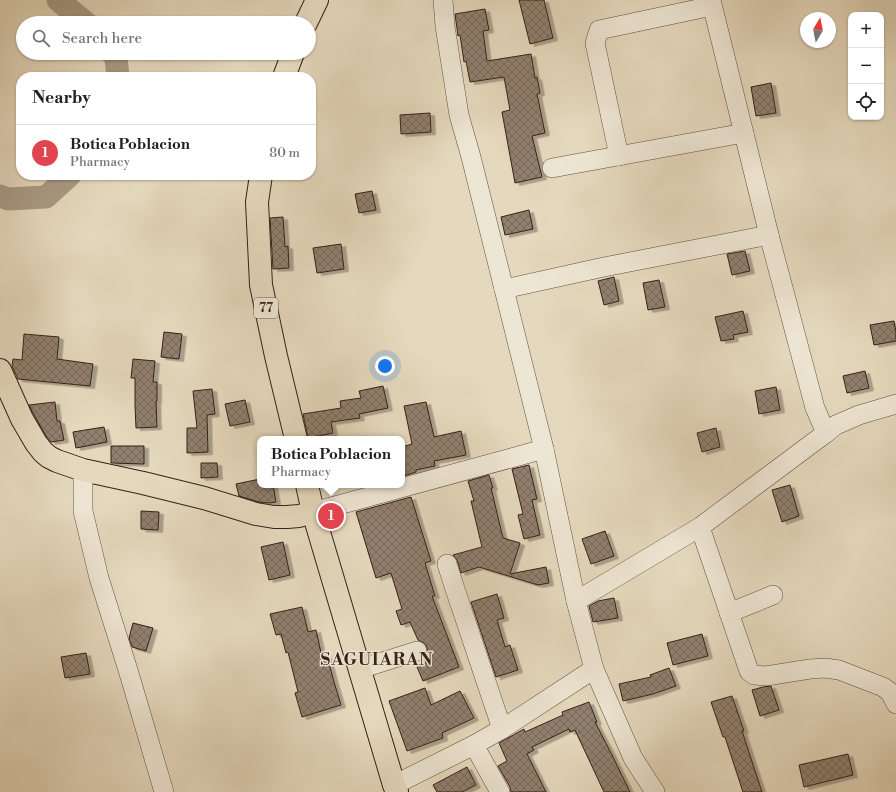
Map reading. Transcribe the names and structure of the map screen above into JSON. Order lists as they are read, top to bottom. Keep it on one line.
{"streets":{"main road":["77"]},"districts":["SAGUIARAN"],"north":"top","page":{"map_buttons":["+","−"],"search":"Search here","heading":"Nearby","list":[{"mark":"1","name":"Botica Poblacion","note":"Pharmacy","value":"80 m"}],"popup":["Botica Poblacion","Pharmacy"],"pins":"1"}}
